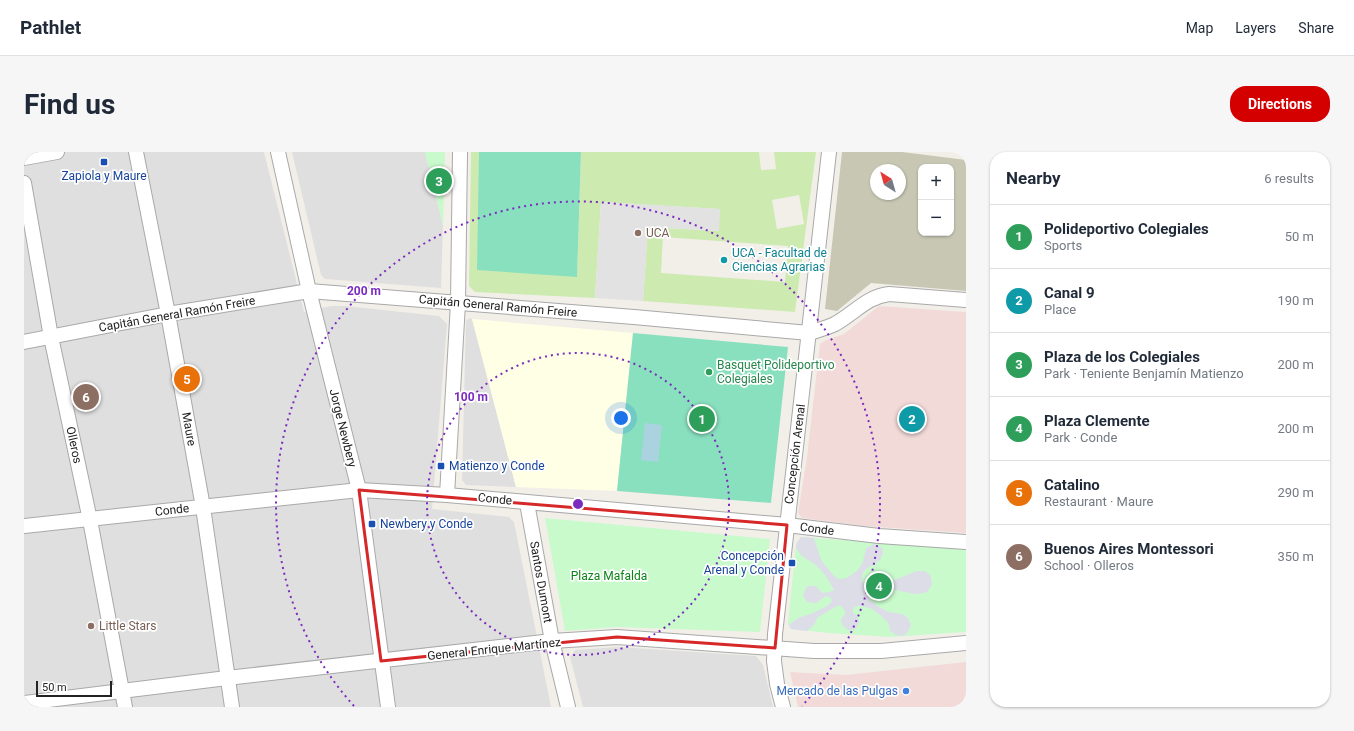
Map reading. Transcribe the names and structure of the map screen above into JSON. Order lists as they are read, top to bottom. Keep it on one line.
{"streets":{"street":["Capitán General Ramón Freire","Jorge Newbery","Maure","Olleros","Concepción Arenal","Conde","Santos Dumont","General Enrique Martínez"]},"crossings":[["Capitán General Ramón Freire","Jorge Newbery"],["Capitán General Ramón Freire","Maure"],["Capitán General Ramón Freire","Olleros"],["Capitán General Ramón Freire","Concepción Arenal"],["Jorge Newbery","Conde"],["Jorge Newbery","General Enrique Martínez"],["Maure","Conde"],["Maure","General Enrique Martínez"],["Olleros","Conde"],["Olleros","General Enrique Martínez"],["Concepción Arenal","Conde"],["Concepción Arenal","General Enrique Martínez"],["Conde","Santos Dumont"],["Santos Dumont","General Enrique Martínez"]],"parks":["Plaza Mafalda"],"places":{"transit":["Zapiola y Maure","Matienzo y Conde","Newbery y Conde","Concepción Arenal y Conde"],"other":["UCA","UCA - Facultad de Ciencias Agrarias","Basquet Polideportivo Colegiales","Little Stars","Mercado de las Pulgas"]},"scale_bar":"50 m","north":"top left","page":{"header":"Pathlet","nav":["Map","Layers","Share"],"buttons":"Directions","title":"Find us","heading":["Nearby","6 results"],"map_buttons":["+","−"],"pins":["3","5","6","1","2","4"],"list":[{"mark":"1","name":"Polideportivo Colegiales","note":"Sports","value":"50 m"},{"mark":"2","name":"Canal 9","note":"Place","value":"190 m"},{"mark":"3","name":"Plaza de los Colegiales","note":"Park · Teniente Benjamín Matienzo","value":"200 m"},{"mark":"4","name":"Plaza Clemente","note":"Park · Conde","value":"200 m"},{"mark":"5","name":"Catalino","note":"Restaurant · Maure","value":"290 m"},{"mark":"6","name":"Buenos Aires Montessori","note":"School · Olleros","value":"350 m"}],"scale":"50 m"},"rings":["200 m","100 m"]}
